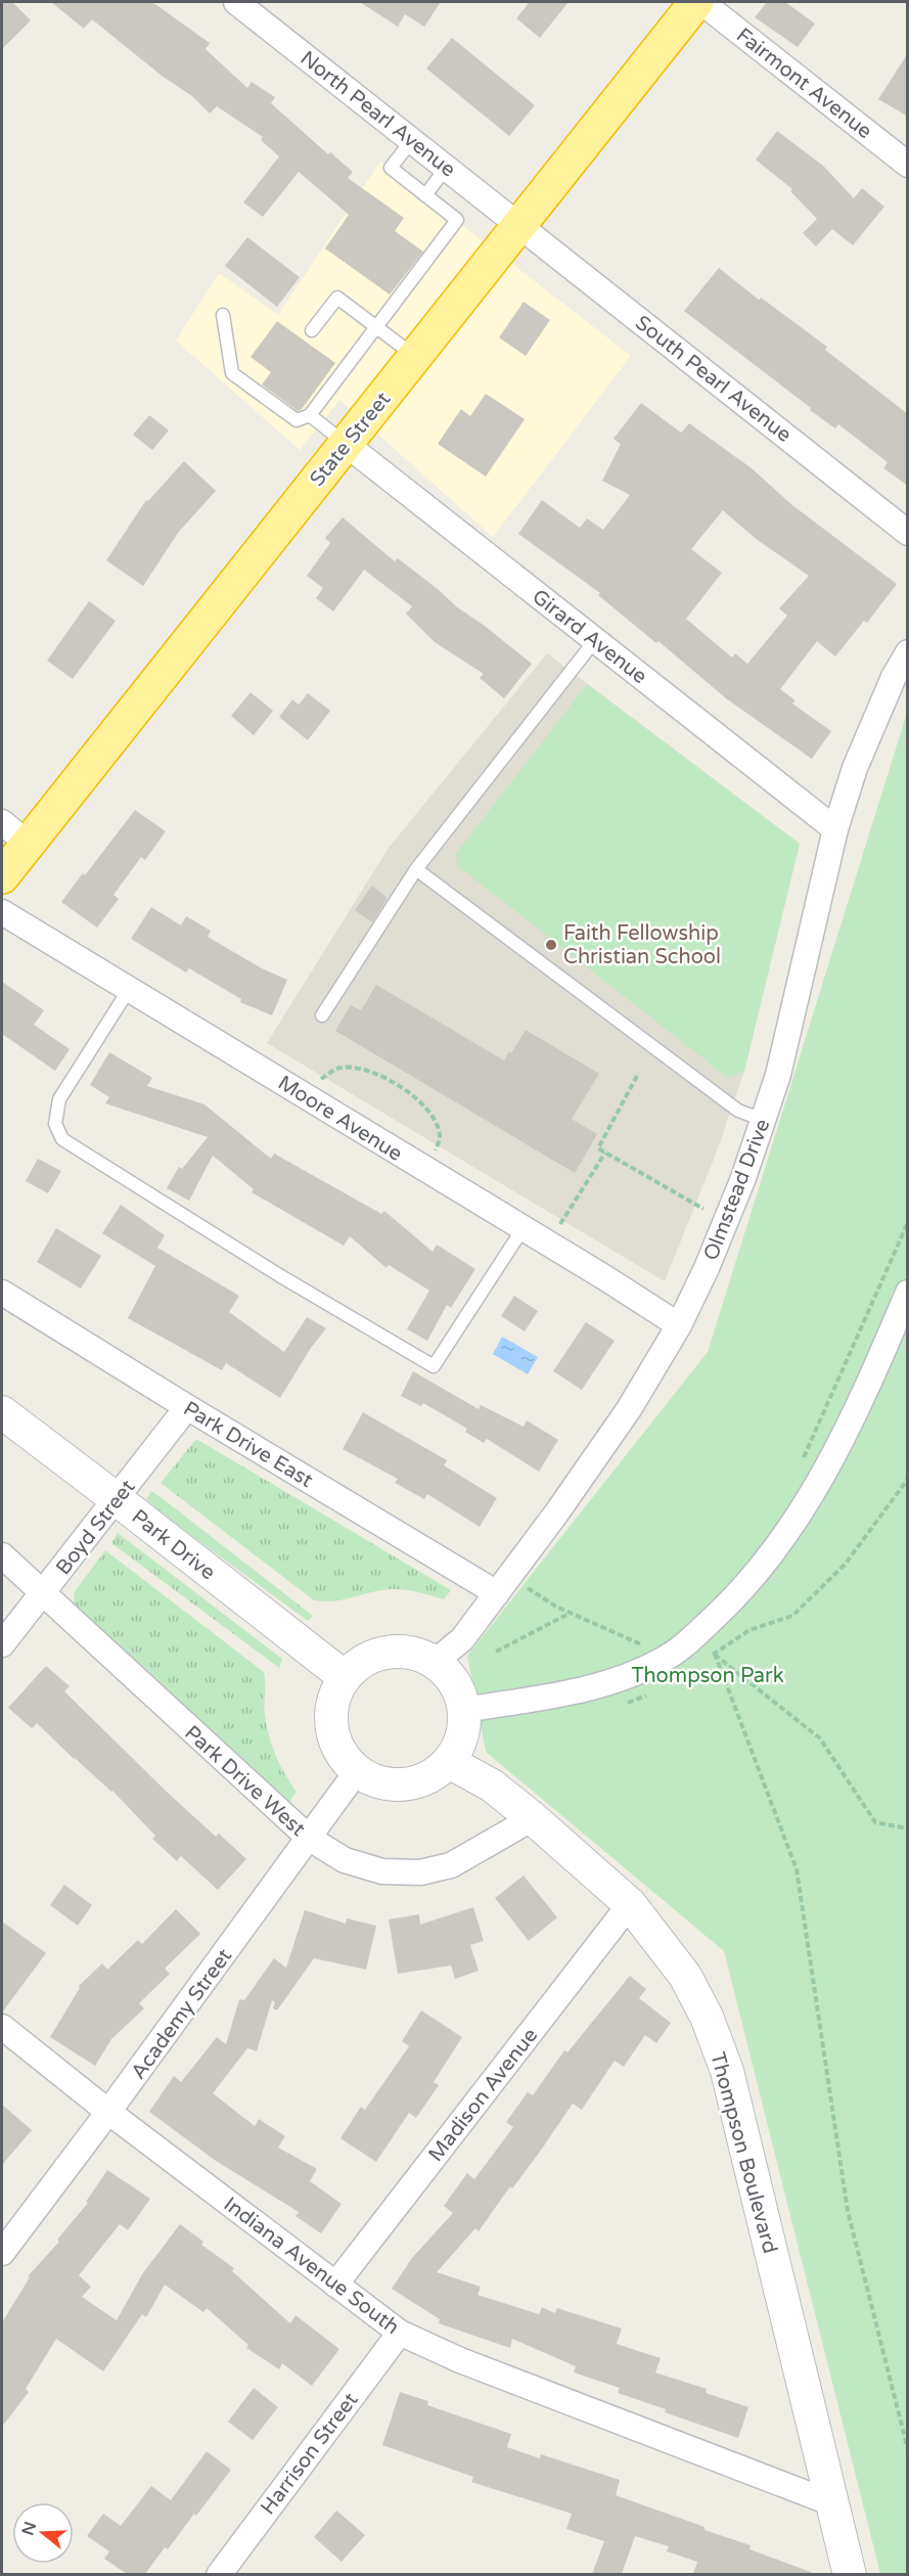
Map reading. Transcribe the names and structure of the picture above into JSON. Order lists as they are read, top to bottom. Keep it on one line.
{"streets":{"highway":["State Street"],"street":["Fairmont Avenue","North Pearl Avenue","South Pearl Avenue","Girard Avenue","Moore Avenue","Olmstead Drive","Park Drive East","Boyd Street","Park Drive","Park Drive West","Academy Street","Madison Avenue","Thompson Boulevard","Indiana Avenue South","Harrison Street"]},"crossings":[["North Pearl Avenue","South Pearl Avenue"],["North Pearl Avenue","State Street"],["South Pearl Avenue","State Street"],["State Street","Girard Avenue"],["Girard Avenue","Olmstead Drive"],["Moore Avenue","Olmstead Drive"],["Olmstead Drive","Park Drive East"],["Olmstead Drive","Park Drive"],["Olmstead Drive","Academy Street"],["Olmstead Drive","Thompson Boulevard"],["Park Drive East","Boyd Street"],["Boyd Street","Park Drive"],["Boyd Street","Park Drive West"],["Park Drive","Academy Street"],["Park Drive","Thompson Boulevard"],["Park Drive West","Academy Street"],["Park Drive West","Thompson Boulevard"],["Academy Street","Thompson Boulevard"],["Academy Street","Indiana Avenue South"],["Madison Avenue","Thompson Boulevard"],["Madison Avenue","Indiana Avenue South"],["Thompson Boulevard","Indiana Avenue South"],["Indiana Avenue South","Harrison Street"]],"parks":["Thompson Park"],"places":["Faith Fellowship Christian School"],"north":"left"}
